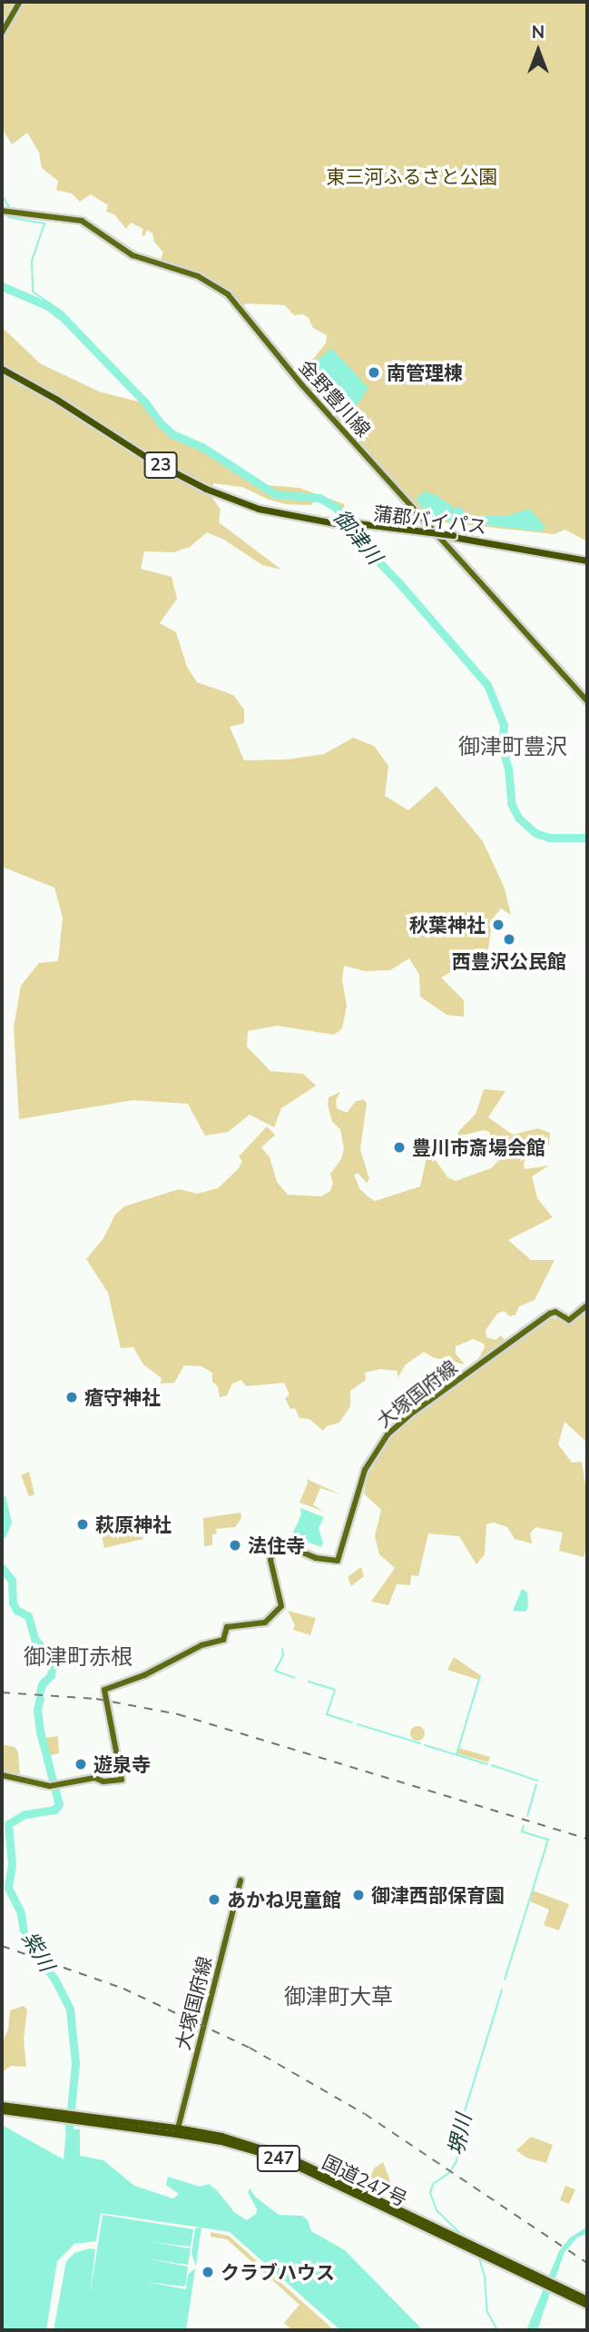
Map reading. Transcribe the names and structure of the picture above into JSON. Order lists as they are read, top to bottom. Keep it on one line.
{"streets":{"highway":["23","蒲郡バイパス","247","国道247号"],"main road":["金野豊川線","大塚国府線"]},"crossings":[["大塚国府線","国道247号"]],"districts":["御津町豊沢","御津町赤根","御津町大草"],"water":["御津川","紫川","堺川"],"parks":["東三河ふるさと公園"],"places":["南管理棟","秋葉神社","西豊沢公民館","豊川市斎場会館","瘡守神社","萩原神社","法住寺","遊泉寺","御津西部保育園","あかね児童館","クラブハウス"],"north":"top"}
